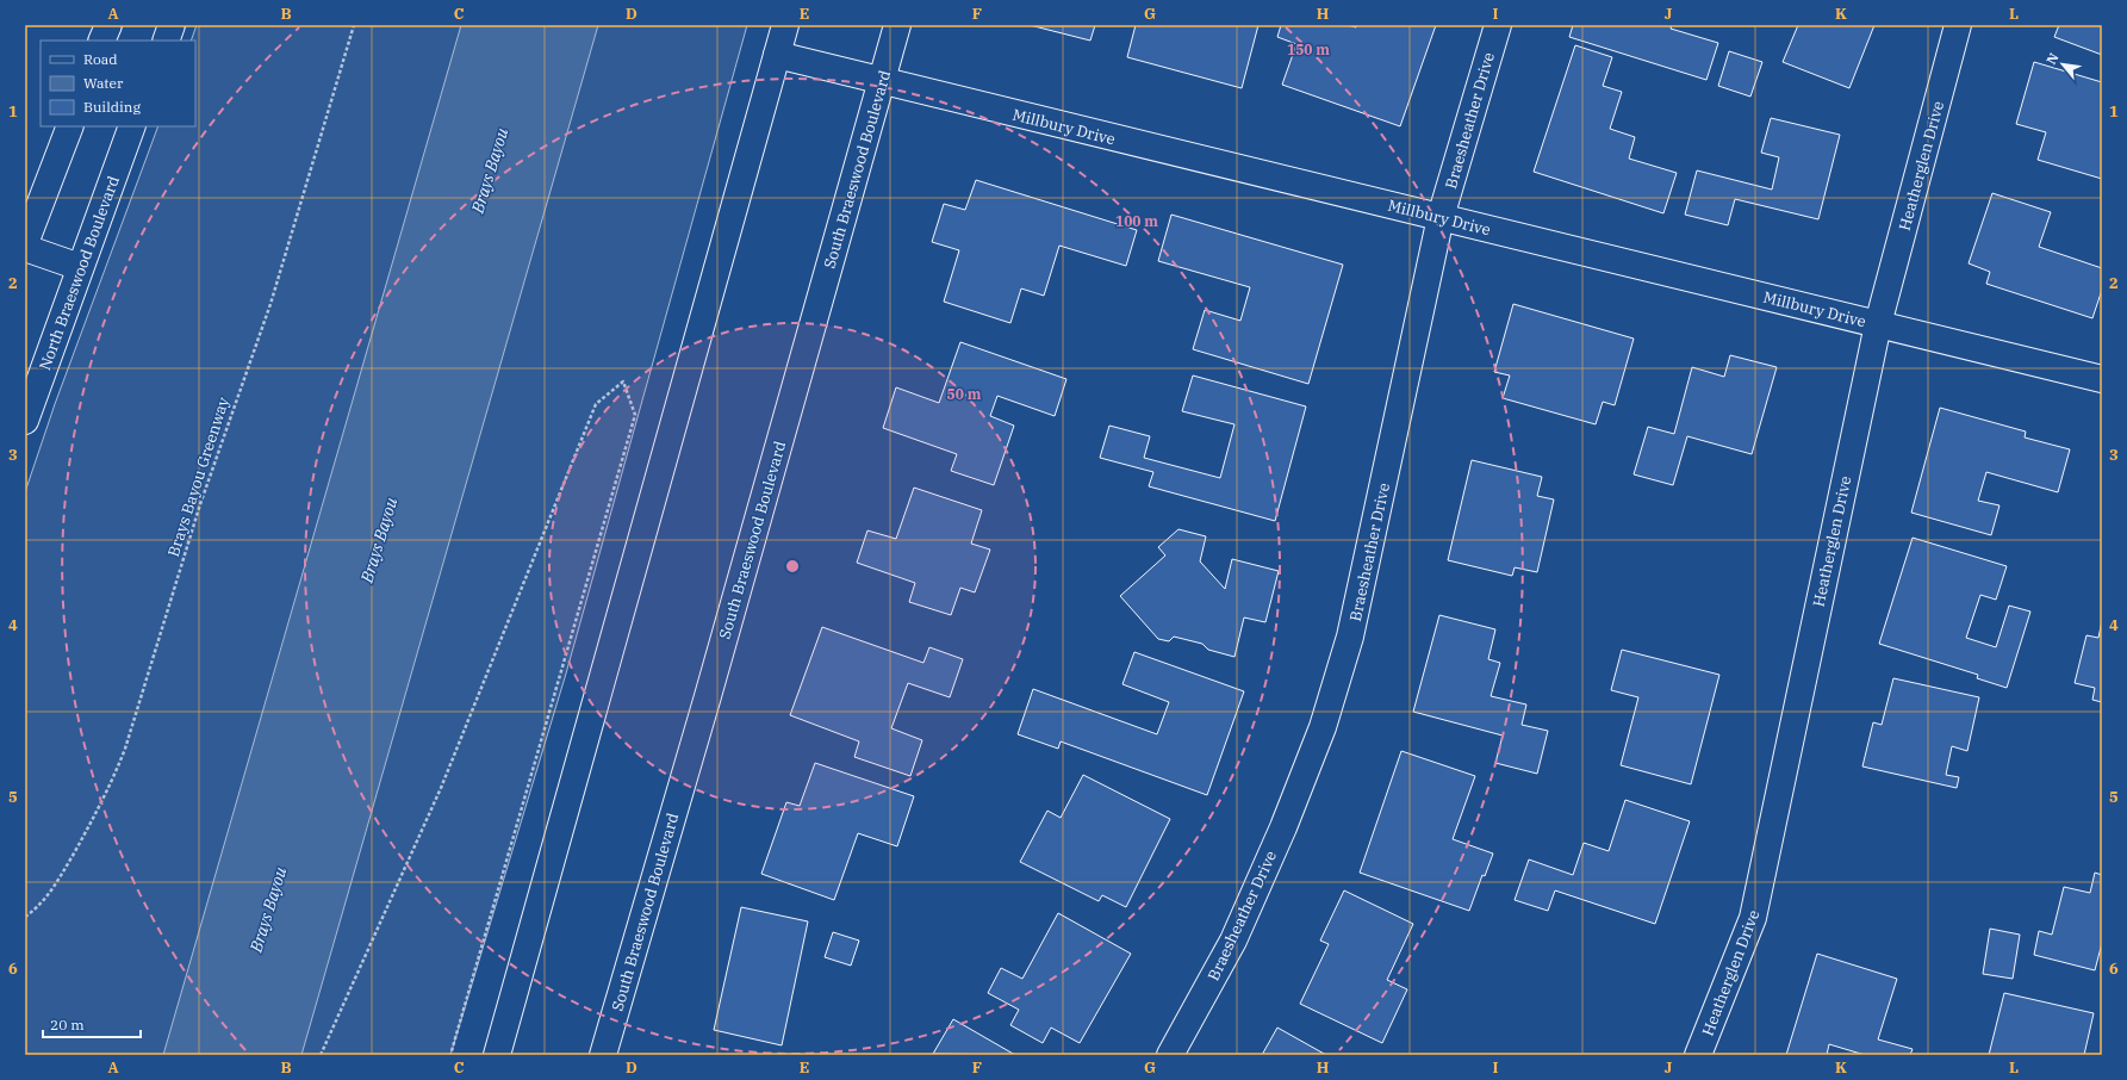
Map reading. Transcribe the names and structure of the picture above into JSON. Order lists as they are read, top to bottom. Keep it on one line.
{"streets":{"street":["Braesheather Drive","Millbury Drive","Heatherglen Drive","South Braeswood Boulevard","North Braeswood Boulevard"],"path":["Brays Bayou Greenway"]},"crossings":[["Braesheather Drive","Millbury Drive"],["Millbury Drive","Heatherglen Drive"],["Millbury Drive","South Braeswood Boulevard"]],"water":["Brays Bayou"],"legend":["Road","Water","Building"],"scale_bar":"20 m","north":"top left","grid":{"columns":["A","B","C","D","E","F","G","H","I","J","K","L"],"rows":["1","2","3","4","5","6"]},"rings":["150 m","100 m","50 m"]}
